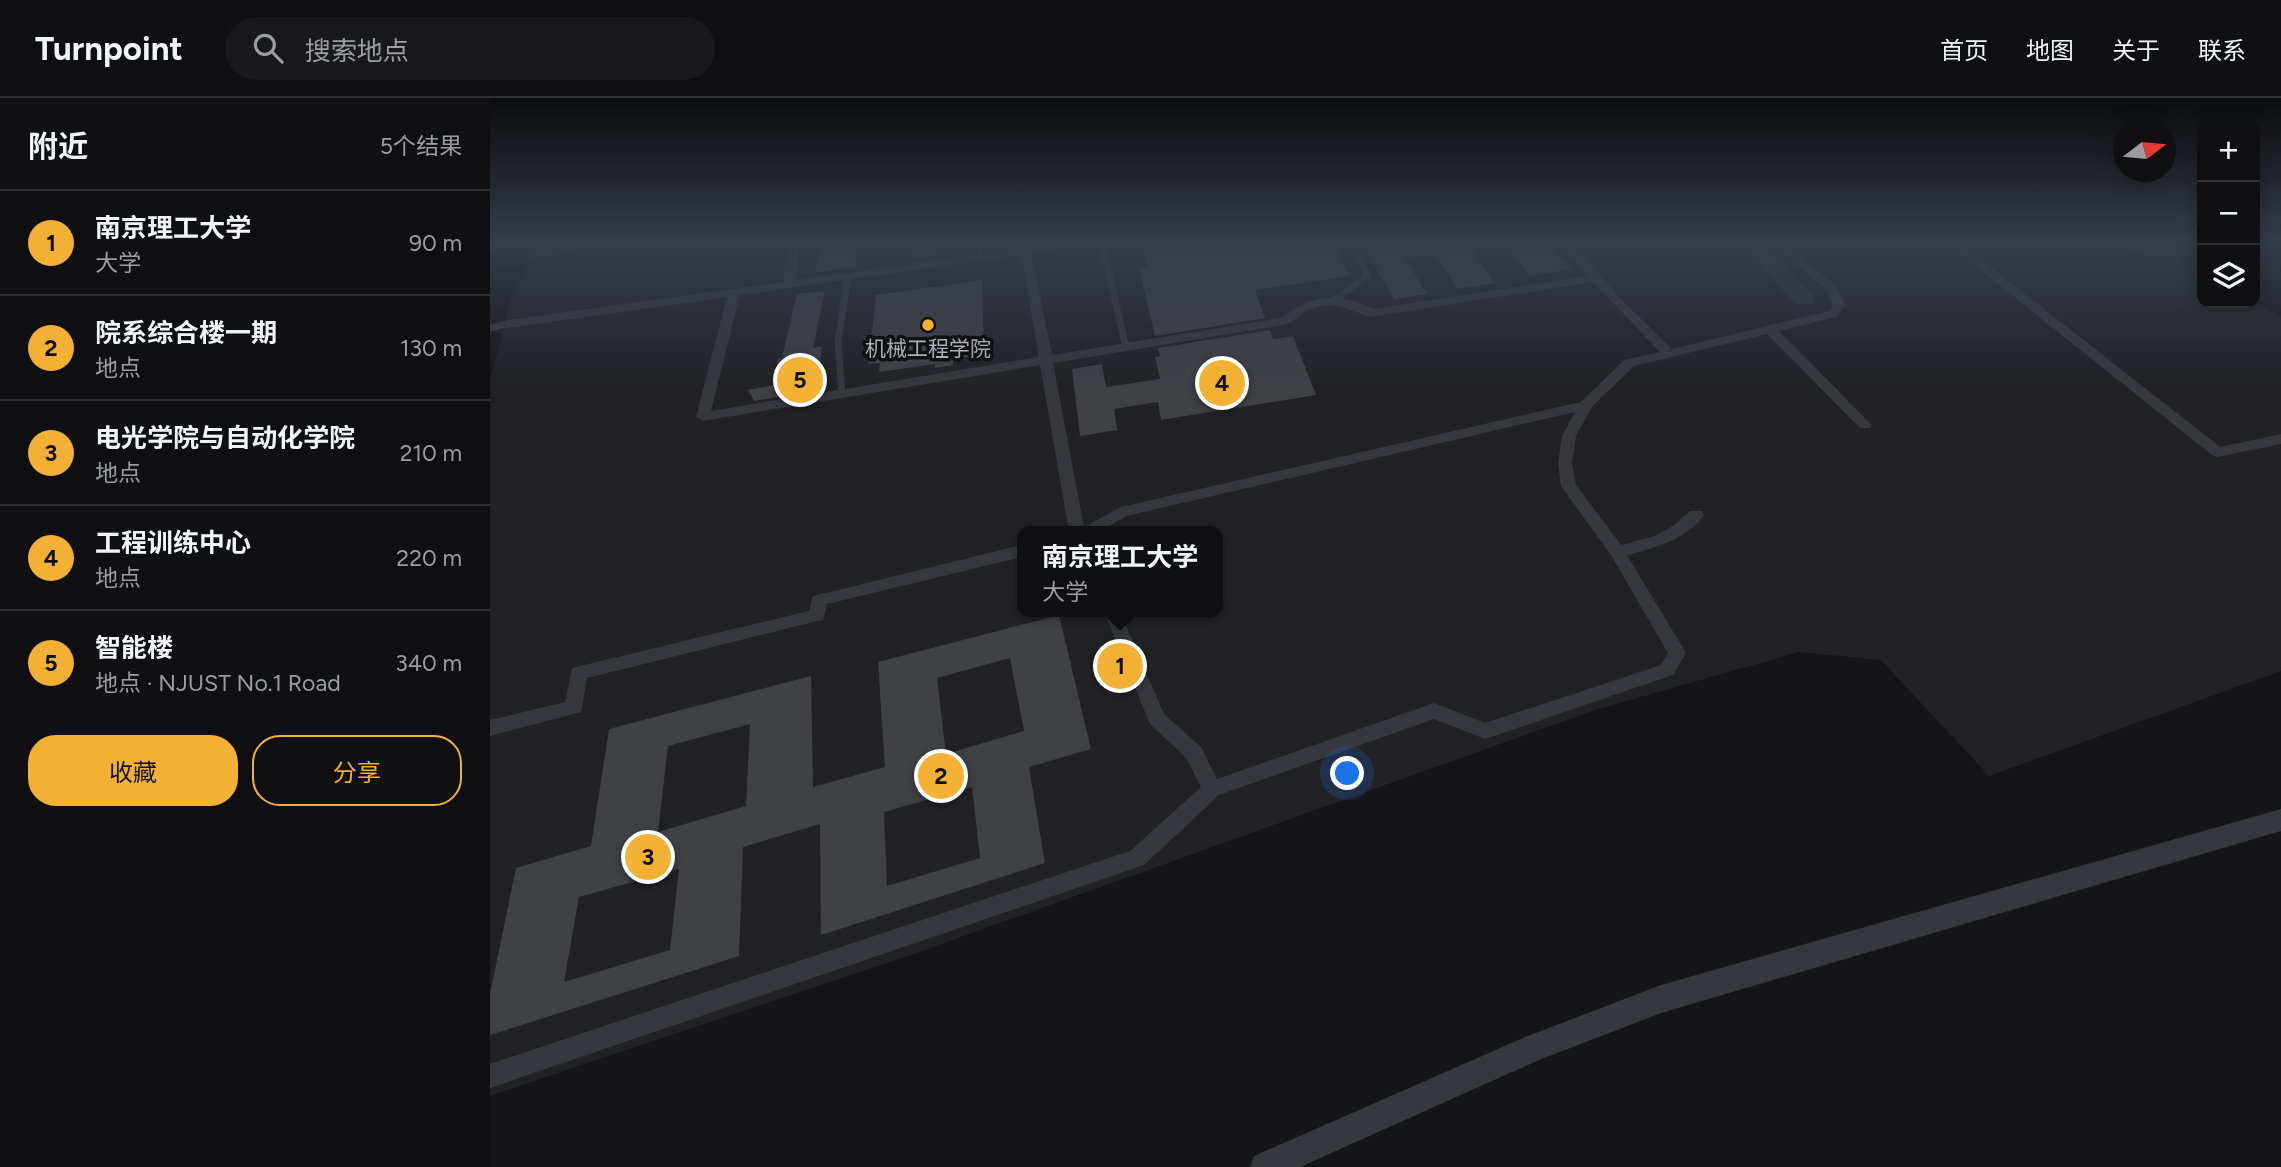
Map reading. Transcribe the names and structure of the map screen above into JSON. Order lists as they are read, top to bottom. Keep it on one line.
{"places":["机械工程学院"],"north":"right","page":{"header":"Turnpoint","search":"搜索地点","nav":["首页","地图","关于","联系"],"heading":["附近","5个结果"],"map_buttons":["+","−"],"list":[{"mark":"1","name":"南京理工大学","note":"大学","value":"90 m"},{"mark":"2","name":"院系综合楼一期","note":"地点","value":"130 m"},{"mark":"3","name":"电光学院与自动化学院","note":"地点","value":"210 m"},{"mark":"4","name":"工程训练中心","note":"地点","value":"220 m"},{"mark":"5","name":"智能楼","note":"地点 · NJUST No.1 Road","value":"340 m"}],"pins":["5","4","1","2","3"],"popup":["南京理工大学","大学"],"buttons":["收藏","分享"]}}
